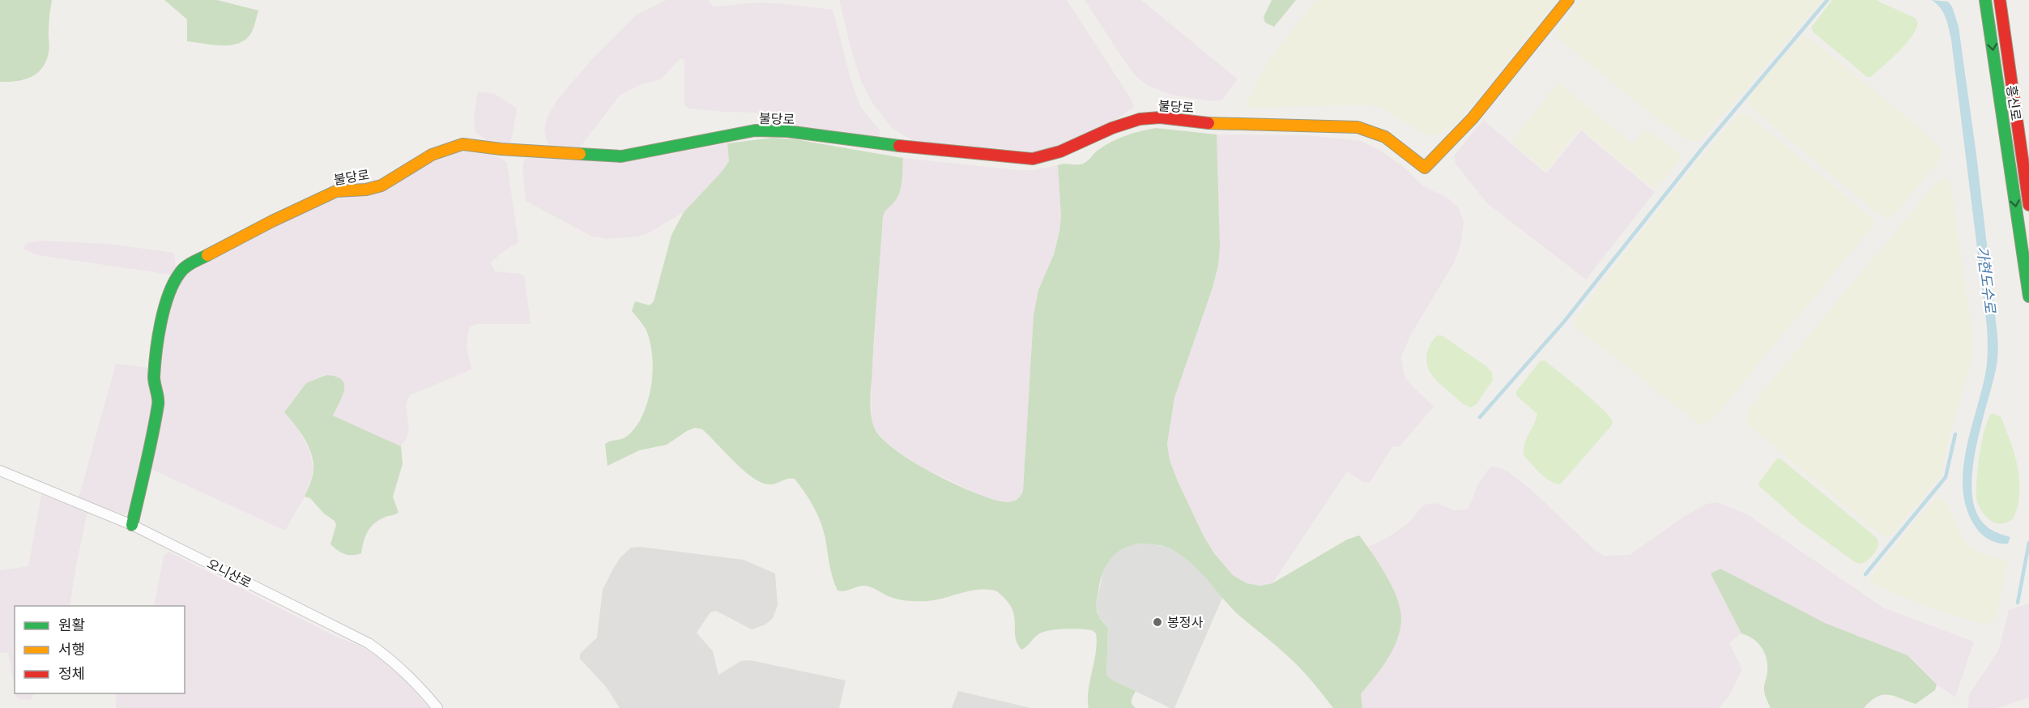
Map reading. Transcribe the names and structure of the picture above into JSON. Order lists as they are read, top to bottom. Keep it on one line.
{"streets":{"street":["흥신로","불당로","오니산로"]},"crossings":[["불당로","오니산로"]],"water":["가현도수로"],"places":["봉정사"],"legend":["원활","서행","정체"]}
